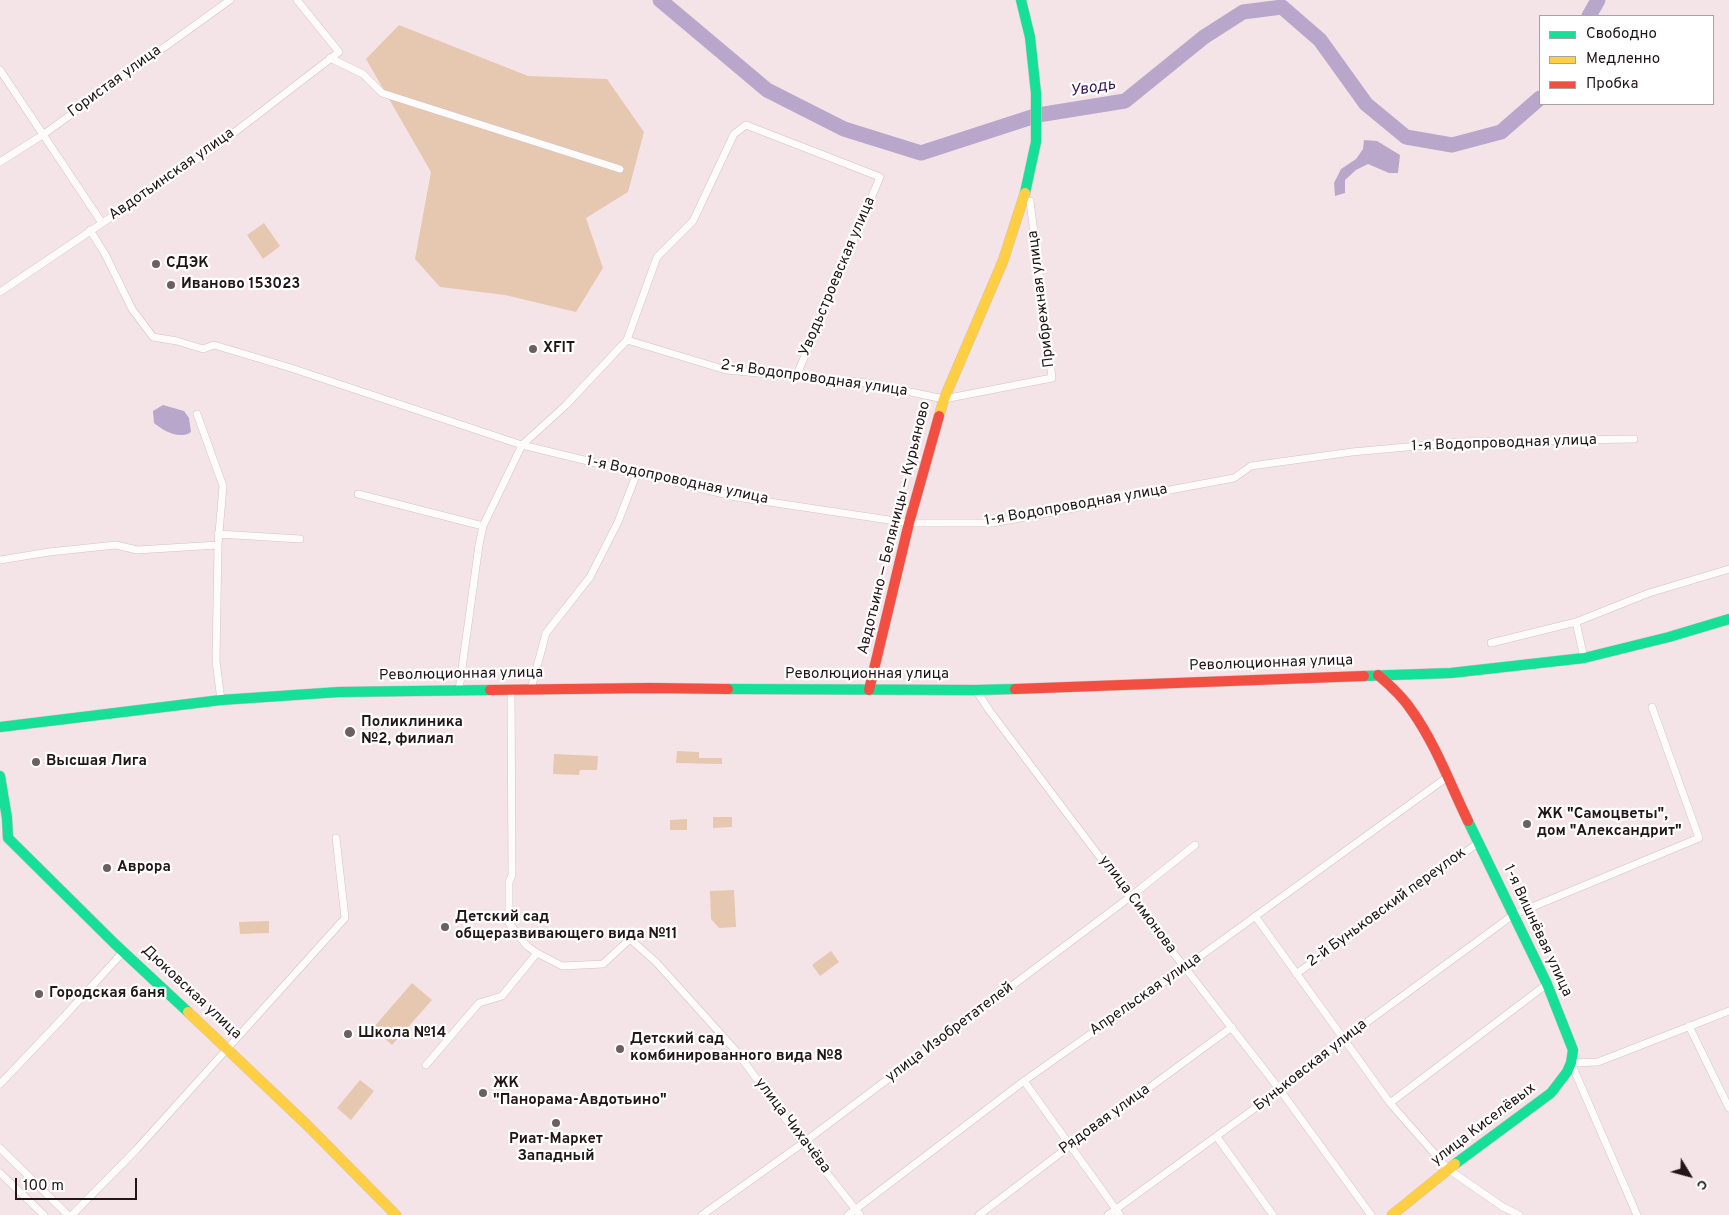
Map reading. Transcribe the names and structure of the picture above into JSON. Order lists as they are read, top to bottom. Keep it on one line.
{"streets":{"main road":["Авдотьино — Беляницы — Курьяново","Революционная улица","1-я Вишнёвая улица","Дюковская улица","улица Киселёвых"],"street":["Гористая улица","Авдотьинская улица","Уводьстроевская улица","Прибрежная улица","2-я Водопроводная улица","1-я Водопроводная улица","улица Симонова","2-й Буньковский переулок","Апрельская улица","улица Изобретателей","Буньковская улица","Рядовая улица","улица Чихачёва"]},"crossings":[["Авдотьинская улица","1-я Водопроводная улица"],["Уводьстроевская улица","2-я Водопроводная улица"],["Прибрежная улица","2-я Водопроводная улица"],["Прибрежная улица","Авдотьино — Беляницы — Курьяново"],["2-я Водопроводная улица","Авдотьино — Беляницы — Курьяново"],["1-я Водопроводная улица","Авдотьино — Беляницы — Курьяново"],["Авдотьино — Беляницы — Курьяново","Революционная улица"],["Революционная улица","улица Симонова"],["Революционная улица","1-я Вишнёвая улица"],["улица Симонова","Апрельская улица"],["улица Симонова","улица Изобретателей"],["улица Симонова","Буньковская улица"],["улица Симонова","Рядовая улица"],["2-й Буньковский переулок","1-я Вишнёвая улица"],["1-я Вишнёвая улица","Апрельская улица"],["1-я Вишнёвая улица","Буньковская улица"],["1-я Вишнёвая улица","улица Киселёвых"],["Апрельская улица","улица Чихачёва"],["улица Изобретателей","улица Чихачёва"]],"water":["Уводь"],"places":["СДЭК","Иваново 153023","XFIT","Поликлиника №2, филиал","Высшая Лига","ЖК \"Самоцветы\", дом \"Александрит\"","Аврора","Детский сад общеразвивающего вида №11","Городская баня","Школа №14","Детский сад комбинированного вида №8","ЖК \"Панорама-Авдотьино\"","Риат-Маркет Западный"],"legend":["Свободно","Медленно","Пробка"],"scale_bar":"100 m","north":"bottom right"}
